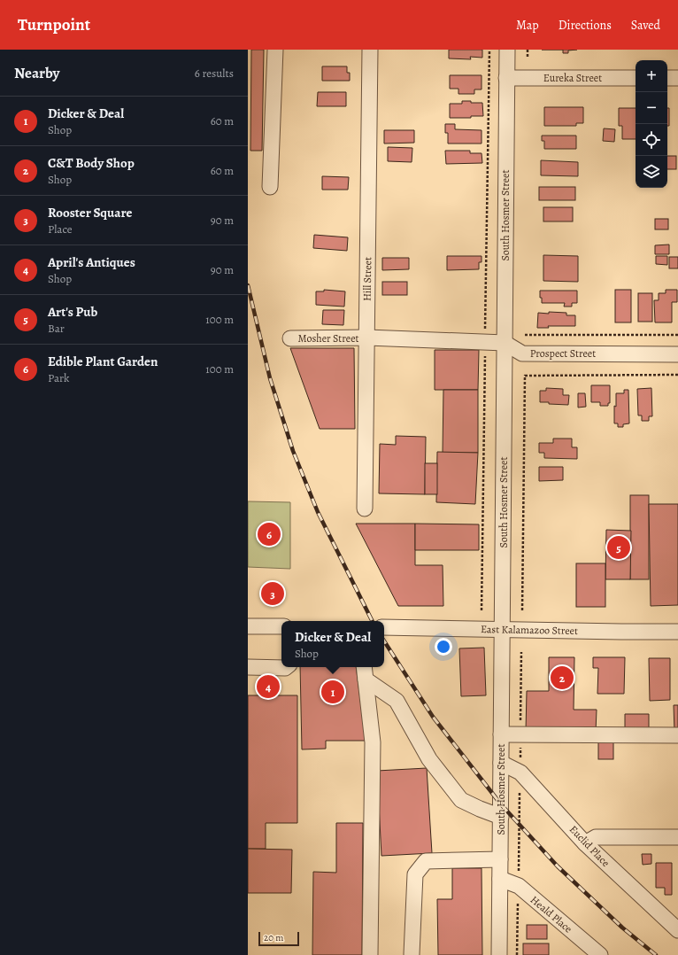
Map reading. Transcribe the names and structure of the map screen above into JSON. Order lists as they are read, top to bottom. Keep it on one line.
{"streets":{"street":["Eureka Street","South Hosmer Street","Hill Street","Mosher Street","Prospect Street","East Kalamazoo Street","Euclid Place","Heald Place"]},"crossings":[["Eureka Street","South Hosmer Street"],["South Hosmer Street","Prospect Street"],["South Hosmer Street","East Kalamazoo Street"],["South Hosmer Street","Euclid Place"],["South Hosmer Street","Heald Place"],["Hill Street","Mosher Street"],["Hill Street","Prospect Street"],["Mosher Street","Prospect Street"]],"scale_bar":"20 m","page":{"header":"Turnpoint","nav":["Map","Directions","Saved"],"heading":["Nearby","6 results"],"map_buttons":["+","−"],"list":[{"mark":"1","name":"Dicker & Deal","note":"Shop","value":"60 m"},{"mark":"2","name":"C&T Body Shop","note":"Shop","value":"60 m"},{"mark":"3","name":"Rooster Square","note":"Place","value":"90 m"},{"mark":"4","name":"April's Antiques","note":"Shop","value":"90 m"},{"mark":"5","name":"Art's Pub","note":"Bar","value":"100 m"},{"mark":"6","name":"Edible Plant Garden","note":"Park","value":"100 m"}],"pins":["6","5","3","2","4","1"],"popup":["Dicker & Deal","Shop"],"scale":"20 m"}}
